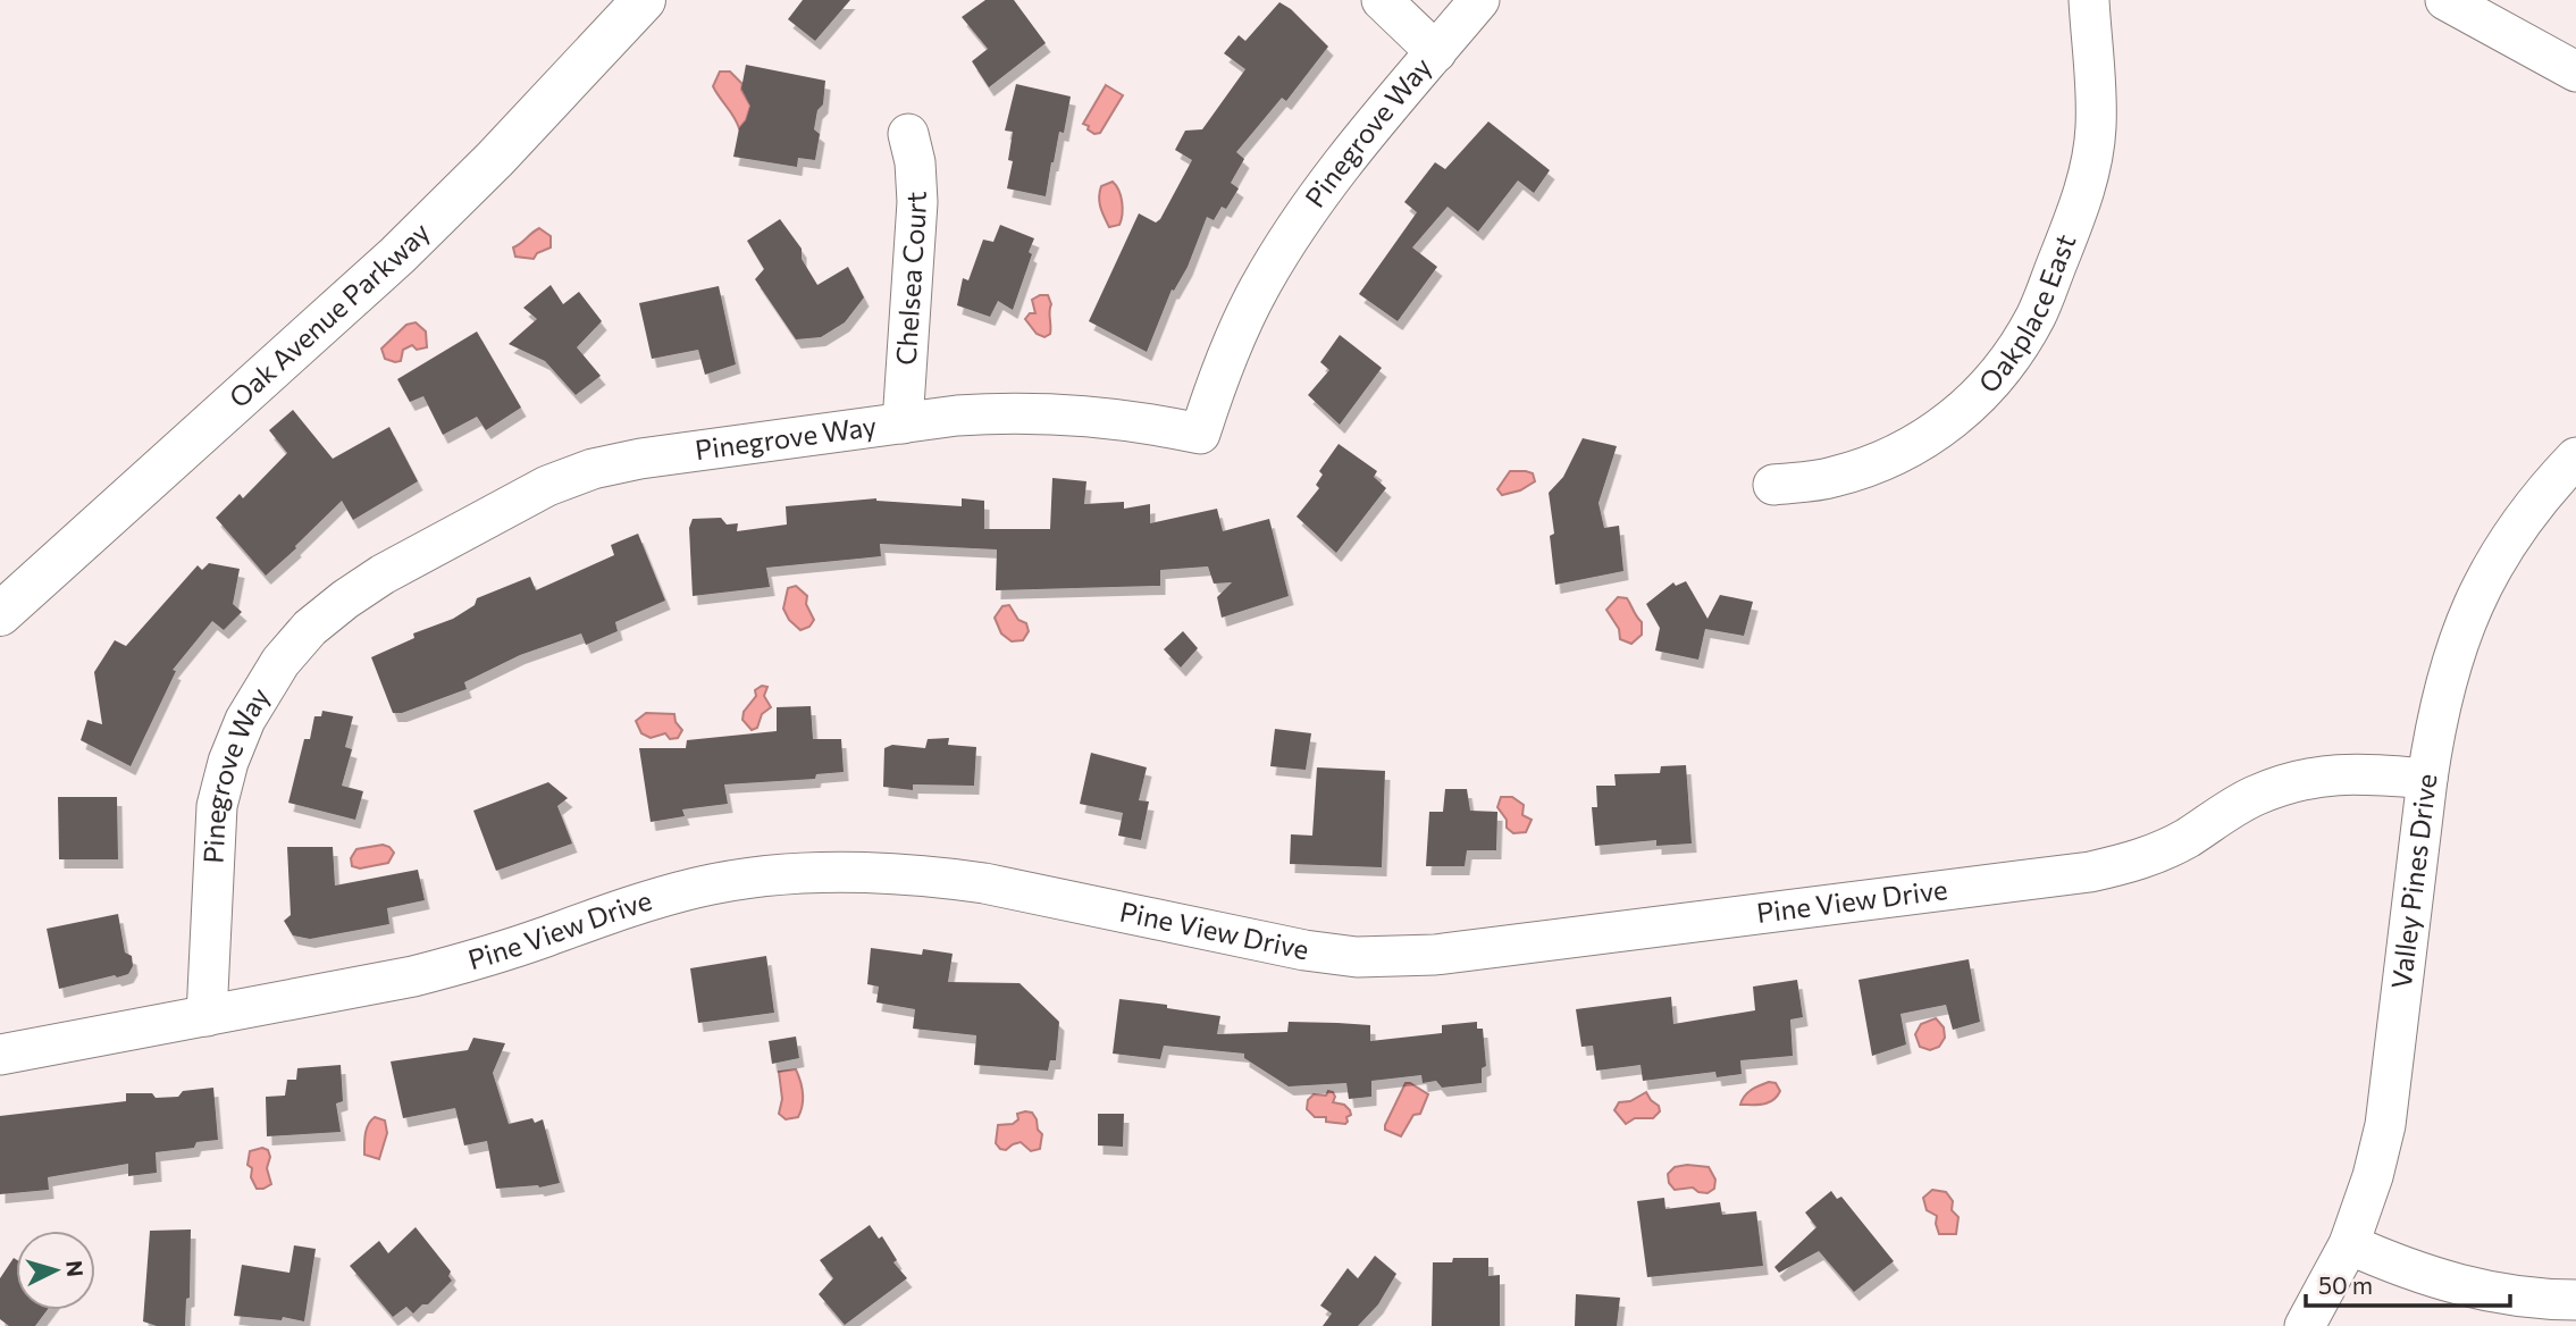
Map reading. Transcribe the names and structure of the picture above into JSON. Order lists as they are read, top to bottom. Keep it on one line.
{"streets":{"main road":["Oak Avenue Parkway"],"street":["Pinegrove Way","Chelsea Court","Oakplace East","Valley Pines Drive","Pine View Drive"]},"crossings":[["Pinegrove Way","Chelsea Court"],["Pinegrove Way","Pine View Drive"],["Valley Pines Drive","Pine View Drive"]],"scale_bar":"50 m","north":"right"}
